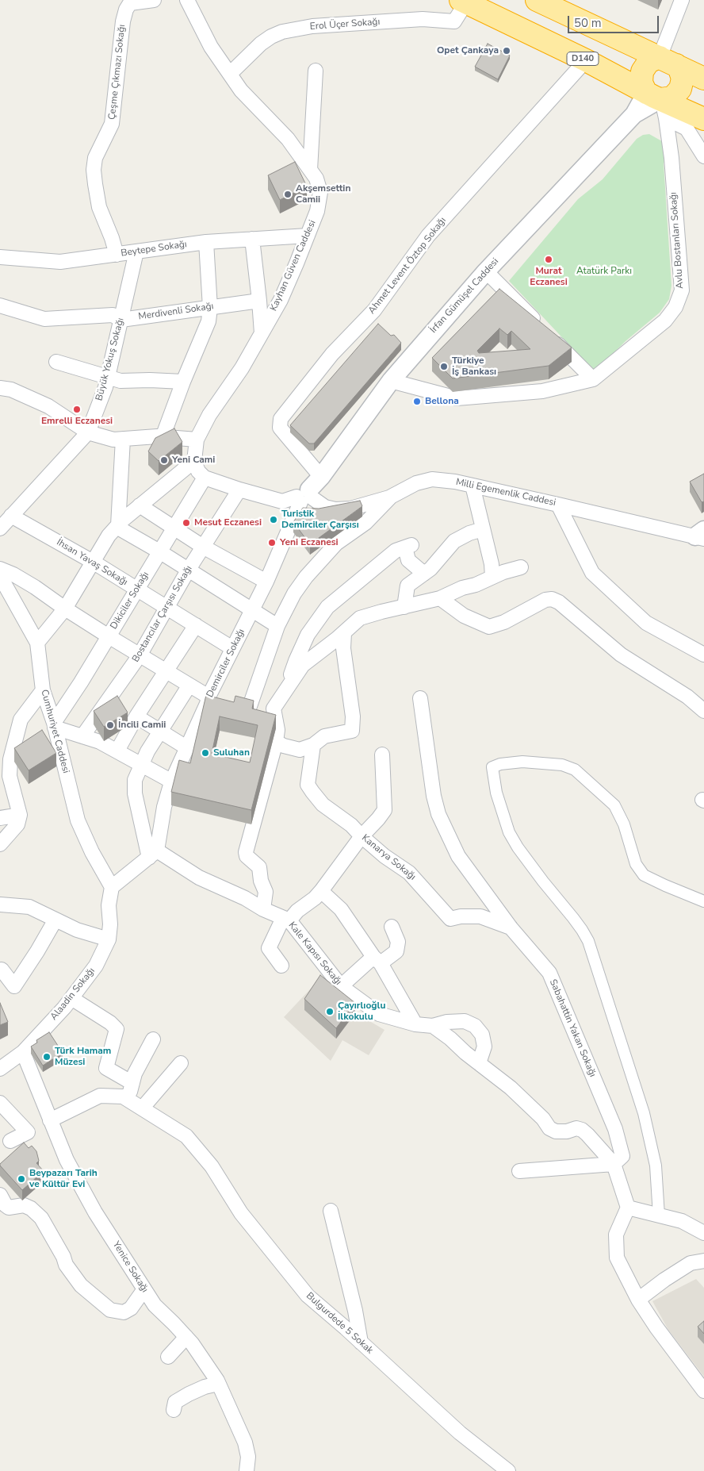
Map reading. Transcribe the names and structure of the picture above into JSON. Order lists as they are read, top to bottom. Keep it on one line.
{"streets":{"highway":["D140"],"street":["Erol Üçer Sokağı","Çeşme Çıkmazı Sokağı","Avlu Bostanları Sokağı","Beytepe Sokağı","Kayhan Güven Caddesi","Ahmet Levent Öztop Sokağı","İrfan Gümüşel Caddesi","Merdivenli Sokağı","Büyük Yokuş Sokağı","Milli Egemenlik Caddesi","İhsan Yavaş Sokağı","Dikiciler Sokağı","Bostancılar Çarşısı Sokağı","Demirciler Sokağı","Cumhuriyet Caddesi","Kanarya Sokağı","Kale Kapısı Sokağı","Alaadin Sokağı","Sabahattin Yakan Sokağı","Yenice Sokağı","Bulgurdede 5 Sokak"]},"crossings":[["Erol Üçer Sokağı","D140"],["Erol Üçer Sokağı","Kayhan Güven Caddesi"],["D140","Avlu Bostanları Sokağı"],["D140","Ahmet Levent Öztop Sokağı"],["D140","İrfan Gümüşel Caddesi"],["Çeşme Çıkmazı Sokağı","Beytepe Sokağı"],["Avlu Bostanları Sokağı","İrfan Gümüşel Caddesi"],["Beytepe Sokağı","Kayhan Güven Caddesi"],["Beytepe Sokağı","Büyük Yokuş Sokağı"],["Ahmet Levent Öztop Sokağı","İrfan Gümüşel Caddesi"],["İrfan Gümüşel Caddesi","Milli Egemenlik Caddesi"],["İrfan Gümüşel Caddesi","Demirciler Sokağı"],["Merdivenli Sokağı","Büyük Yokuş Sokağı"],["Büyük Yokuş Sokağı","İhsan Yavaş Sokağı"],["Milli Egemenlik Caddesi","Demirciler Sokağı"],["İhsan Yavaş Sokağı","Dikiciler Sokağı"],["İhsan Yavaş Sokağı","Bostancılar Çarşısı Sokağı"],["İhsan Yavaş Sokağı","Demirciler Sokağı"],["Dikiciler Sokağı","Cumhuriyet Caddesi"],["Demirciler Sokağı","Kale Kapısı Sokağı"],["Cumhuriyet Caddesi","Alaadin Sokağı"],["Kanarya Sokağı","Sabahattin Yakan Sokağı"],["Alaadin Sokağı","Yenice Sokağı"]],"parks":["Atatürk Parkı"],"places":["Opet Çankaya","Akşemsettin Camii","Murat Eczanesi","Türkiye İş Bankası","Bellona","Emrelli Eczanesi","Yeni Cami","Turistik Demirciler Çarşısı","Mesut Eczanesi","Yeni Eczanesi","İncili Camii","Suluhan","Çayırlıoğlu İlkokulu","Türk Hamam Müzesi","Beypazarı Tarih ve Kültür Evi"],"scale_bar":"50 m"}
